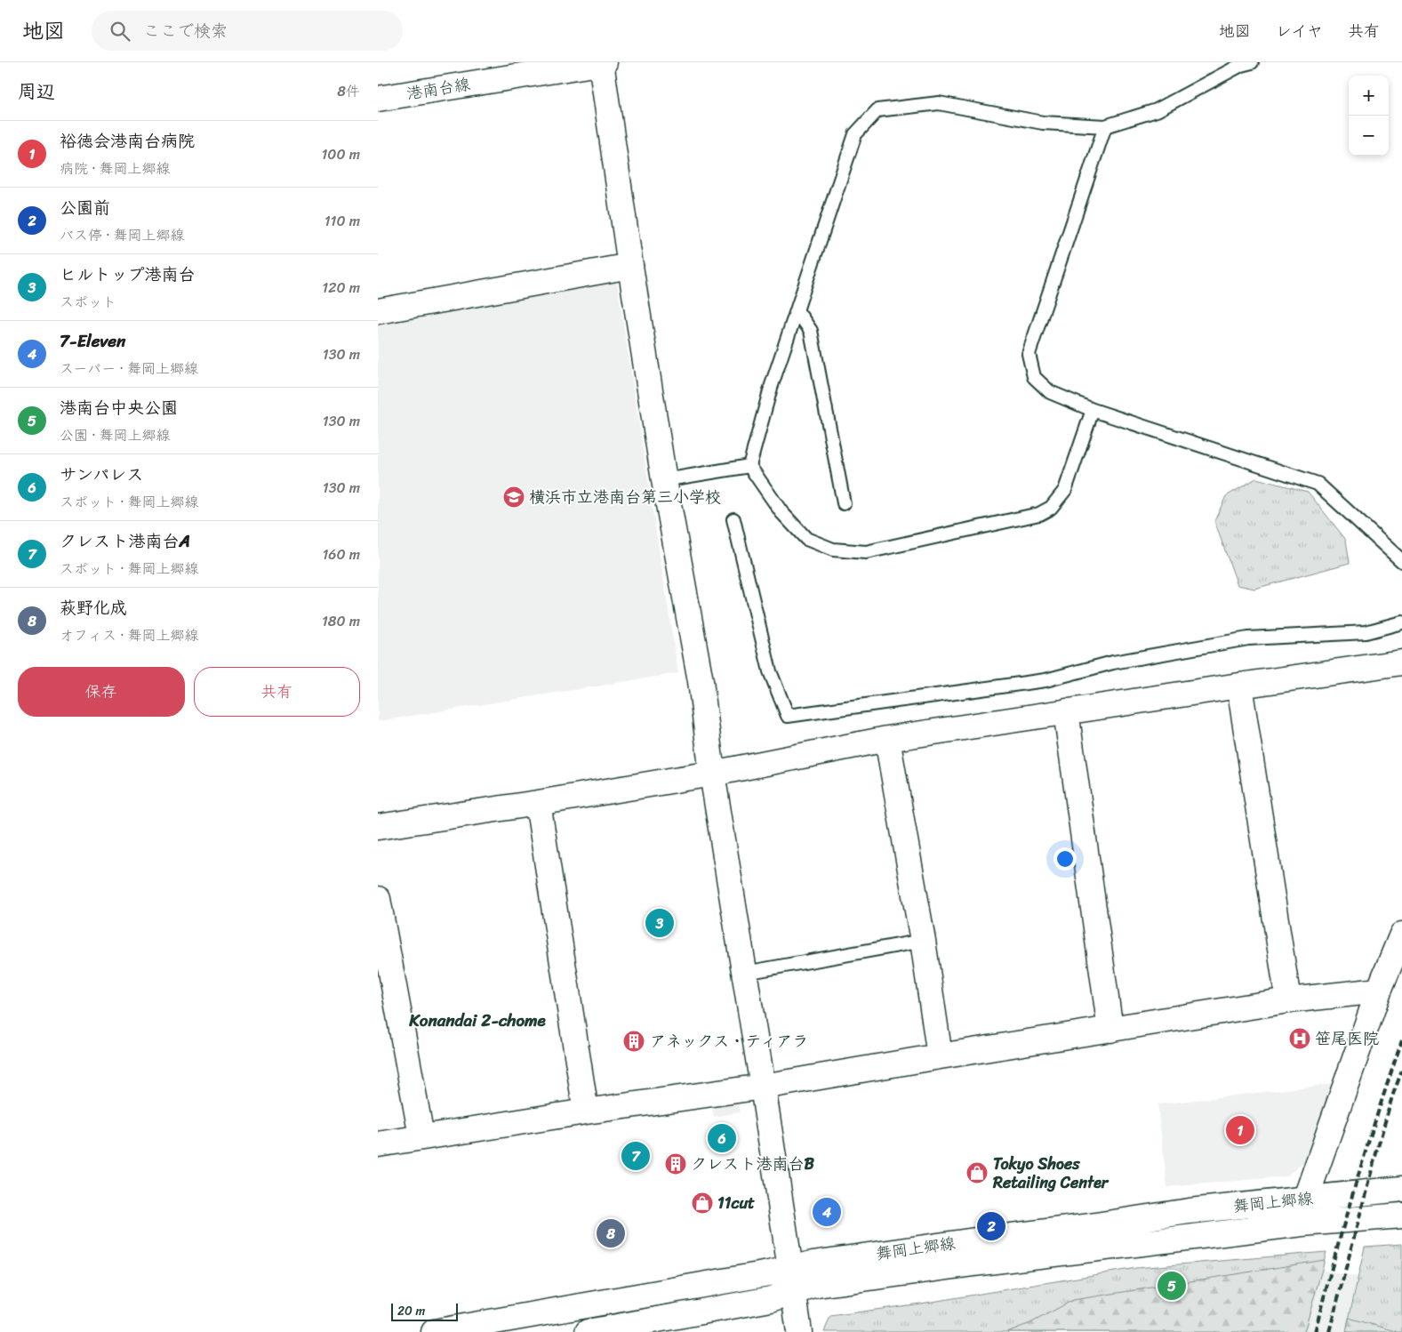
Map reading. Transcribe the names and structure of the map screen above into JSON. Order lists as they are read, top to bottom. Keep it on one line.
{"streets":{"street":["港南台線","舞岡上郷線"]},"districts":["Konandai 2-chome"],"places":{"school or university":["横浜市立港南台第三小学校"],"hospital":["笹尾医院"],"building":["アネックス・ティアラ","クレスト港南台B"],"shop":["Tokyo Shoes Retailing Center","11cut"]},"scale_bar":"20 m","page":{"header":"地図","search":"ここで検索","nav":["地図","レイヤ","共有"],"heading":["周辺","8件"],"map_buttons":["+","−"],"list":[{"mark":"1","name":"裕徳会港南台病院","note":"病院 · 舞岡上郷線","value":"100 m"},{"mark":"2","name":"公園前","note":"バス停 · 舞岡上郷線","value":"110 m"},{"mark":"3","name":"ヒルトップ港南台","note":"スポット","value":"120 m"},{"mark":"4","name":"7-Eleven","note":"スーパー · 舞岡上郷線","value":"130 m"},{"mark":"5","name":"港南台中央公園","note":"公園 · 舞岡上郷線","value":"130 m"},{"mark":"6","name":"サンパレス","note":"スポット · 舞岡上郷線","value":"130 m"},{"mark":"7","name":"クレスト港南台A","note":"スポット · 舞岡上郷線","value":"160 m"},{"mark":"8","name":"萩野化成","note":"オフィス · 舞岡上郷線","value":"180 m"}],"buttons":["保存","共有"],"pins":["3","1","6","7","4","2","8","5"],"scale":"20 m"}}
